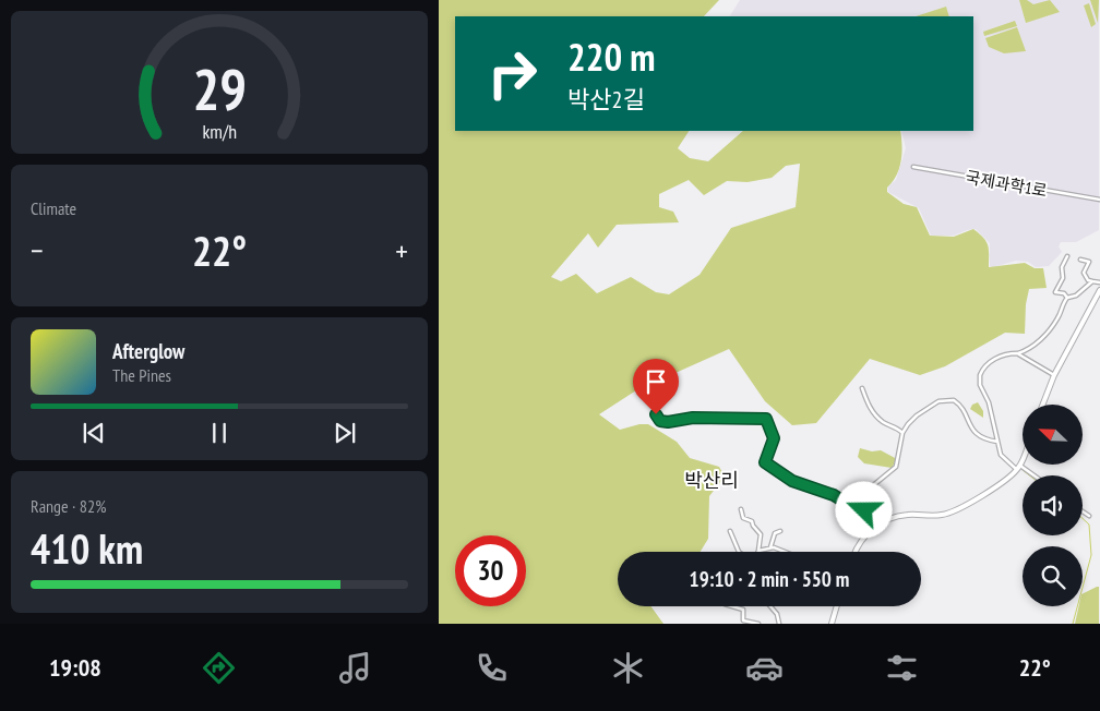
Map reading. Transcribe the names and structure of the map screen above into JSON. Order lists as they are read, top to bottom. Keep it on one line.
{"streets":{"street":["국제과학1로"]},"districts":["박산리"],"north":"top left","page":{"turn":["220 m","박산2길"],"tile":["Climate",["Range · 82%","410 km"]],"heat":["−","22°","+"],"song":["Afterglow","The Pines"],"limit":"30","trip":"19:10 · 2 min · 550 m","tabs":["19:08","22°"],"gauge":["29","km/h"]}}
